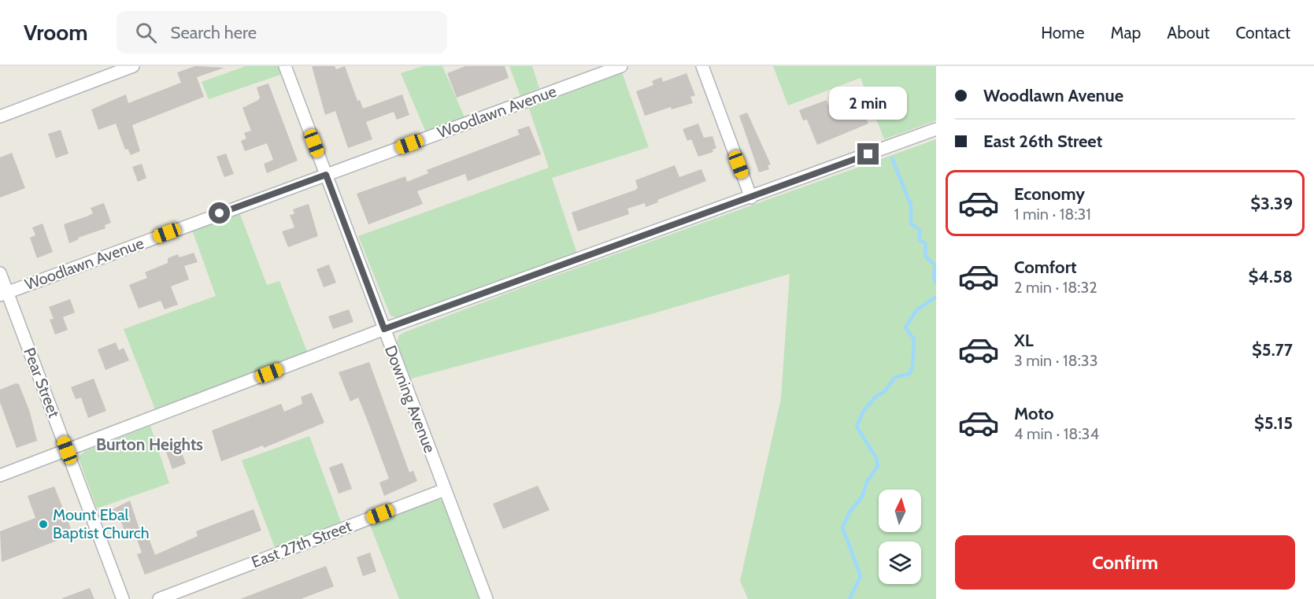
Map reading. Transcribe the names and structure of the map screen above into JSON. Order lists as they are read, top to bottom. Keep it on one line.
{"streets":{"street":["Woodlawn Avenue","Pear Street","Downing Avenue","East 27th Street"]},"crossings":[["Woodlawn Avenue","Pear Street"],["Woodlawn Avenue","Downing Avenue"],["Downing Avenue","East 27th Street"]],"districts":["Burton Heights"],"places":["Mount Ebal Baptist Church"],"north":"top","page":{"header":"Vroom","search":"Search here","nav":["Home","Map","About","Contact"],"banner":["Woodlawn Avenue","East 26th Street"],"bubble":"2 min","list":[{"name":"Economy","note":"1 min · 18:31","value":"$3.39"},{"name":"Comfort","note":"2 min · 18:32","value":"$4.58"},{"name":"XL","note":"3 min · 18:33","value":"$5.77"},{"name":"Moto","note":"4 min · 18:34","value":"$5.15"}],"buttons":"Confirm"}}
